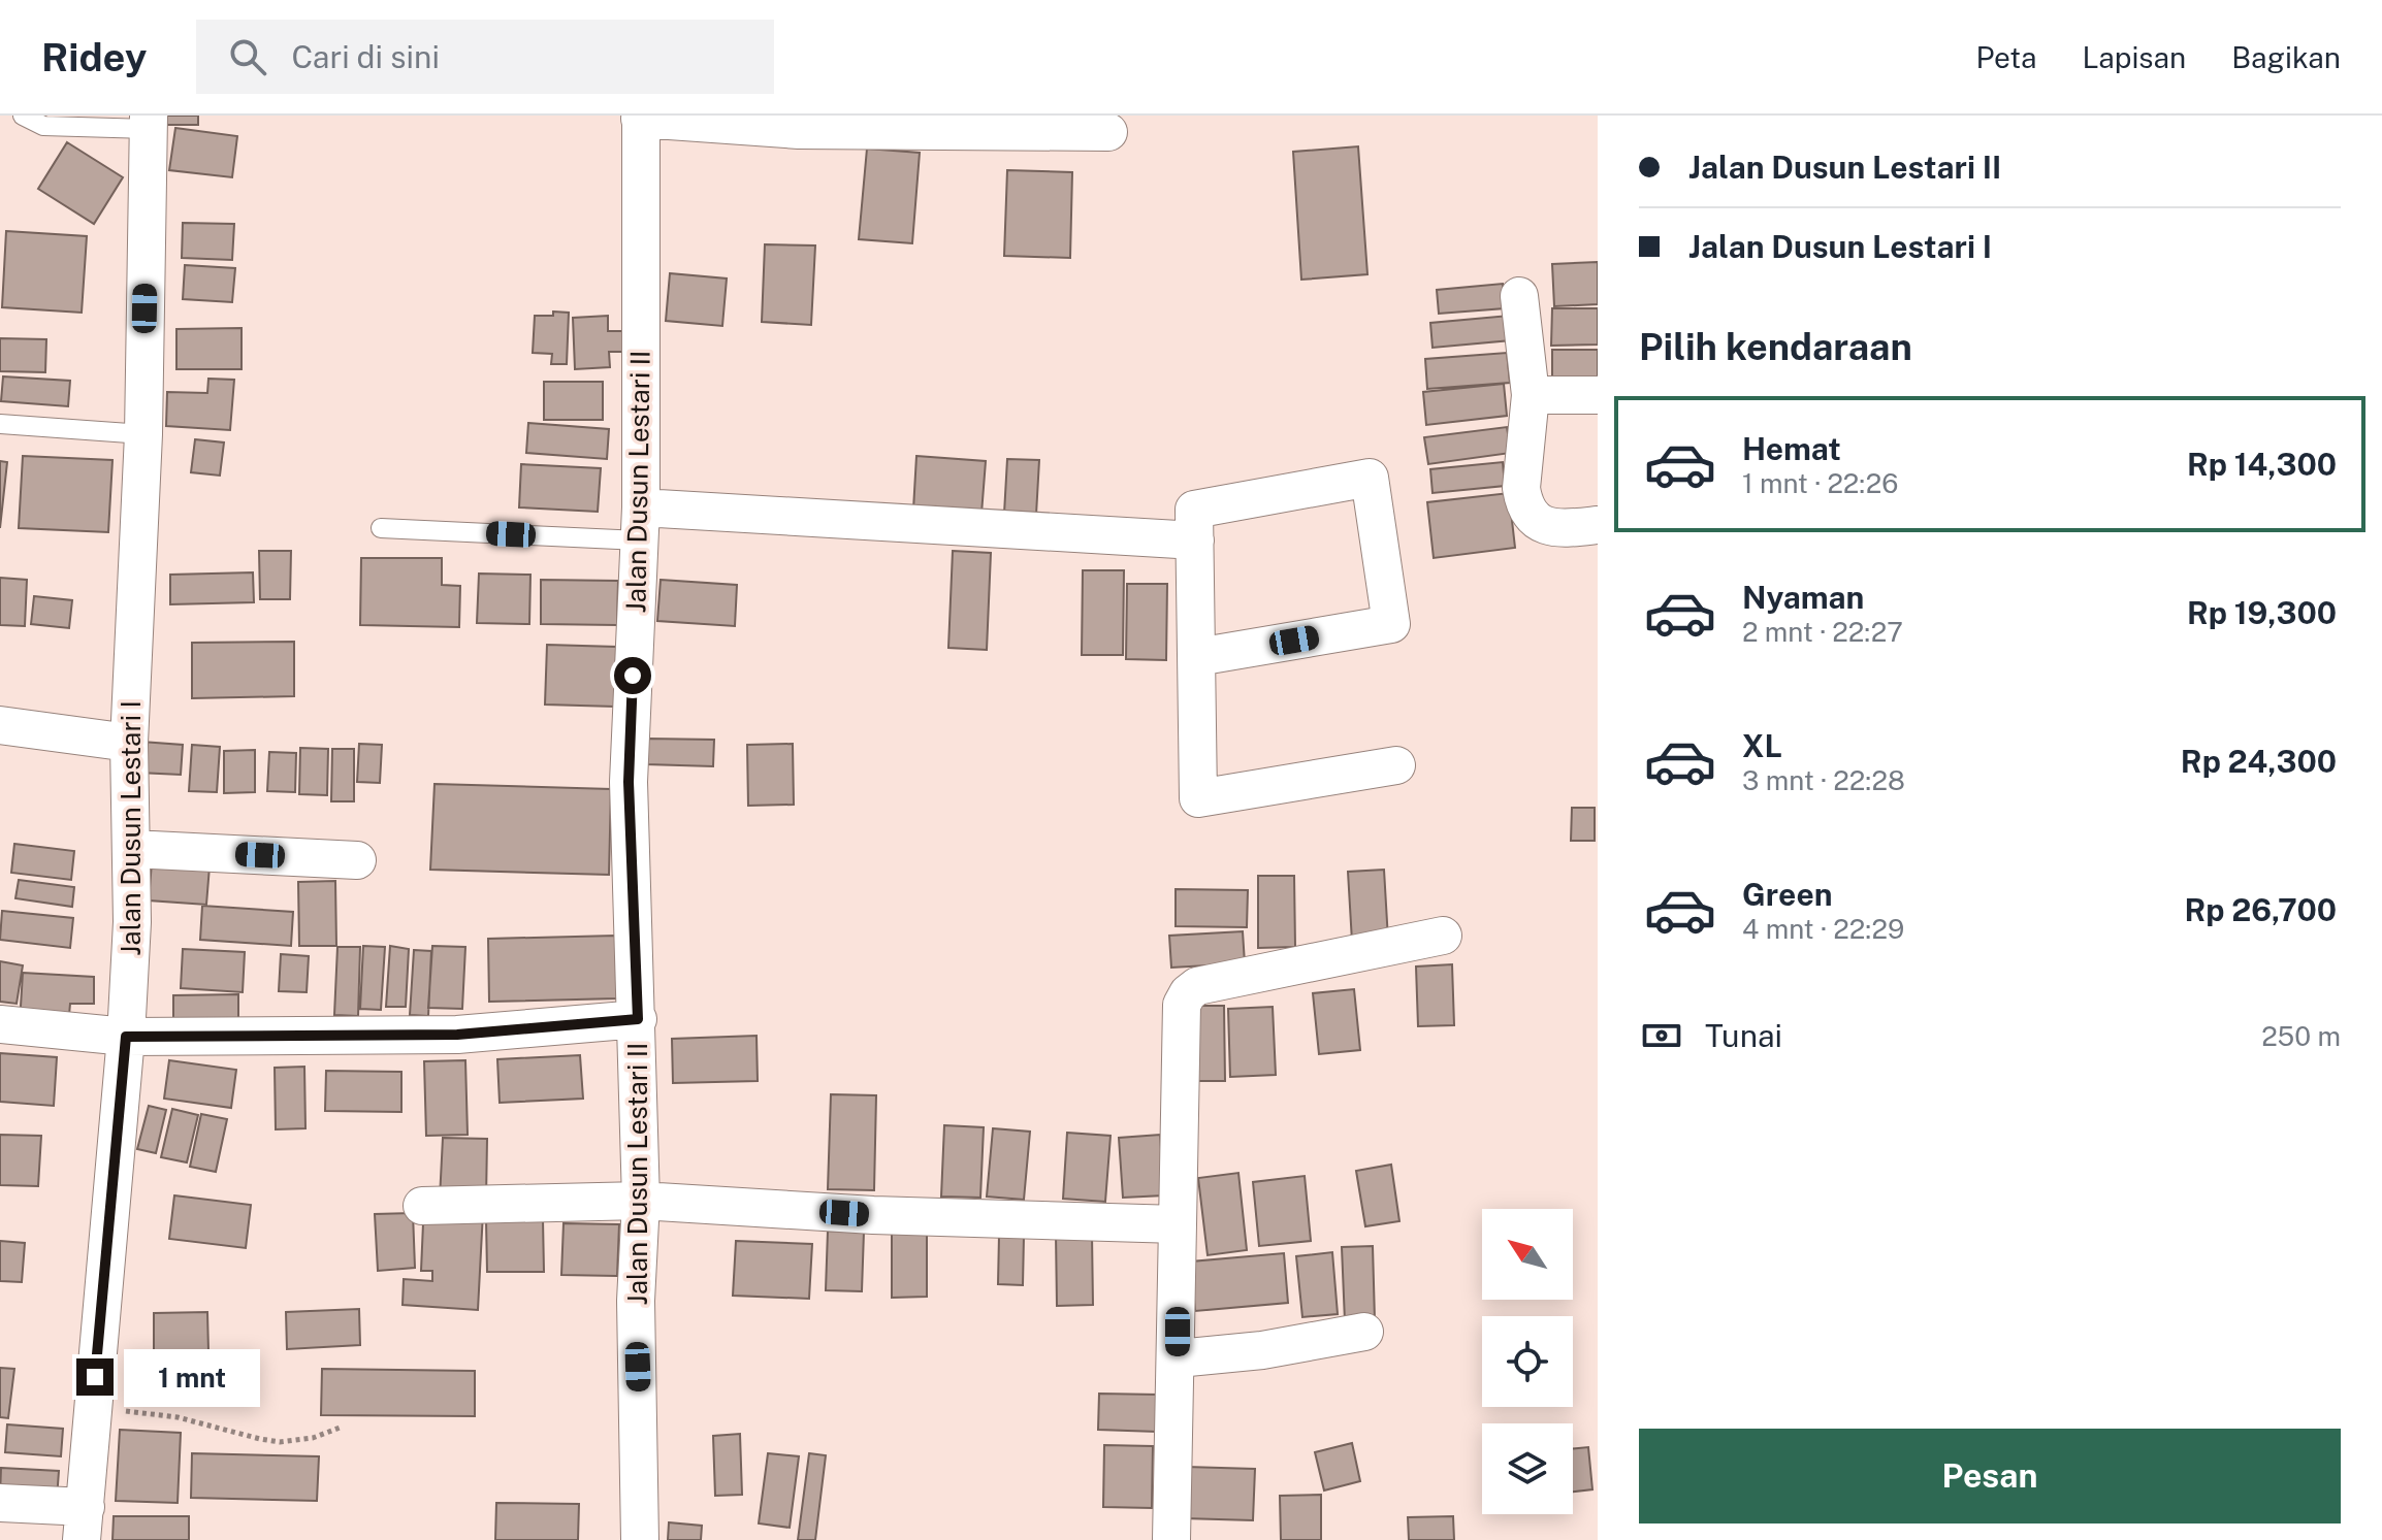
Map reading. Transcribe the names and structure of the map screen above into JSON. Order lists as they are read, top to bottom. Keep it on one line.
{"streets":{"street":["Jalan Dusun Lestari II","Jalan Dusun Lestari I"]},"north":"top left","page":{"header":"Ridey","search":"Cari di sini","nav":["Peta","Lapisan","Bagikan"],"banner":["Jalan Dusun Lestari II","Jalan Dusun Lestari I"],"heading":"Pilih kendaraan","list":[{"name":"Hemat","note":"1 mnt · 22:26","value":"Rp 14,300"},{"name":"Nyaman","note":"2 mnt · 22:27","value":"Rp 19,300"},{"name":"XL","note":"3 mnt · 22:28","value":"Rp 24,300"},{"name":"Green","note":"4 mnt · 22:29","value":"Rp 26,700"}],"pay":["Tunai","250 m"],"bubble":"1 mnt","buttons":"Pesan"}}
